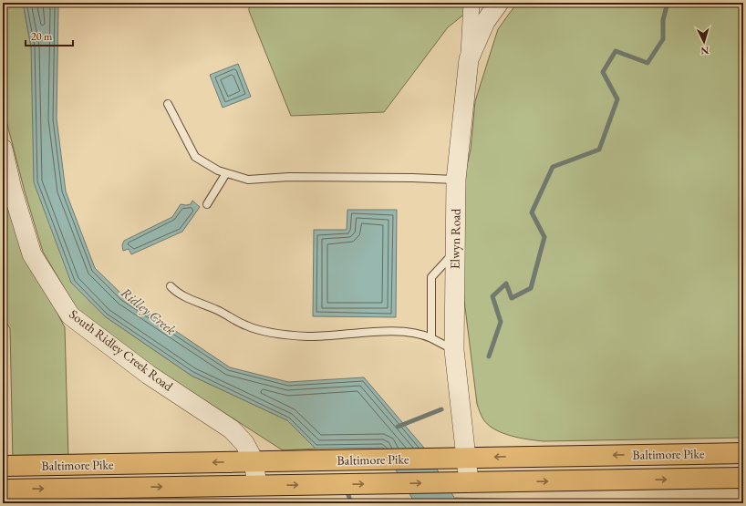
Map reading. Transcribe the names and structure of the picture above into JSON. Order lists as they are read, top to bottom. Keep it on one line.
{"streets":{"main road":["Baltimore Pike"],"street":["Elwyn Road","South Ridley Creek Road"]},"crossings":[["Elwyn Road","Baltimore Pike"],["South Ridley Creek Road","Baltimore Pike"]],"water":["Ridley Creek"],"scale_bar":"20 m","north":"bottom"}
